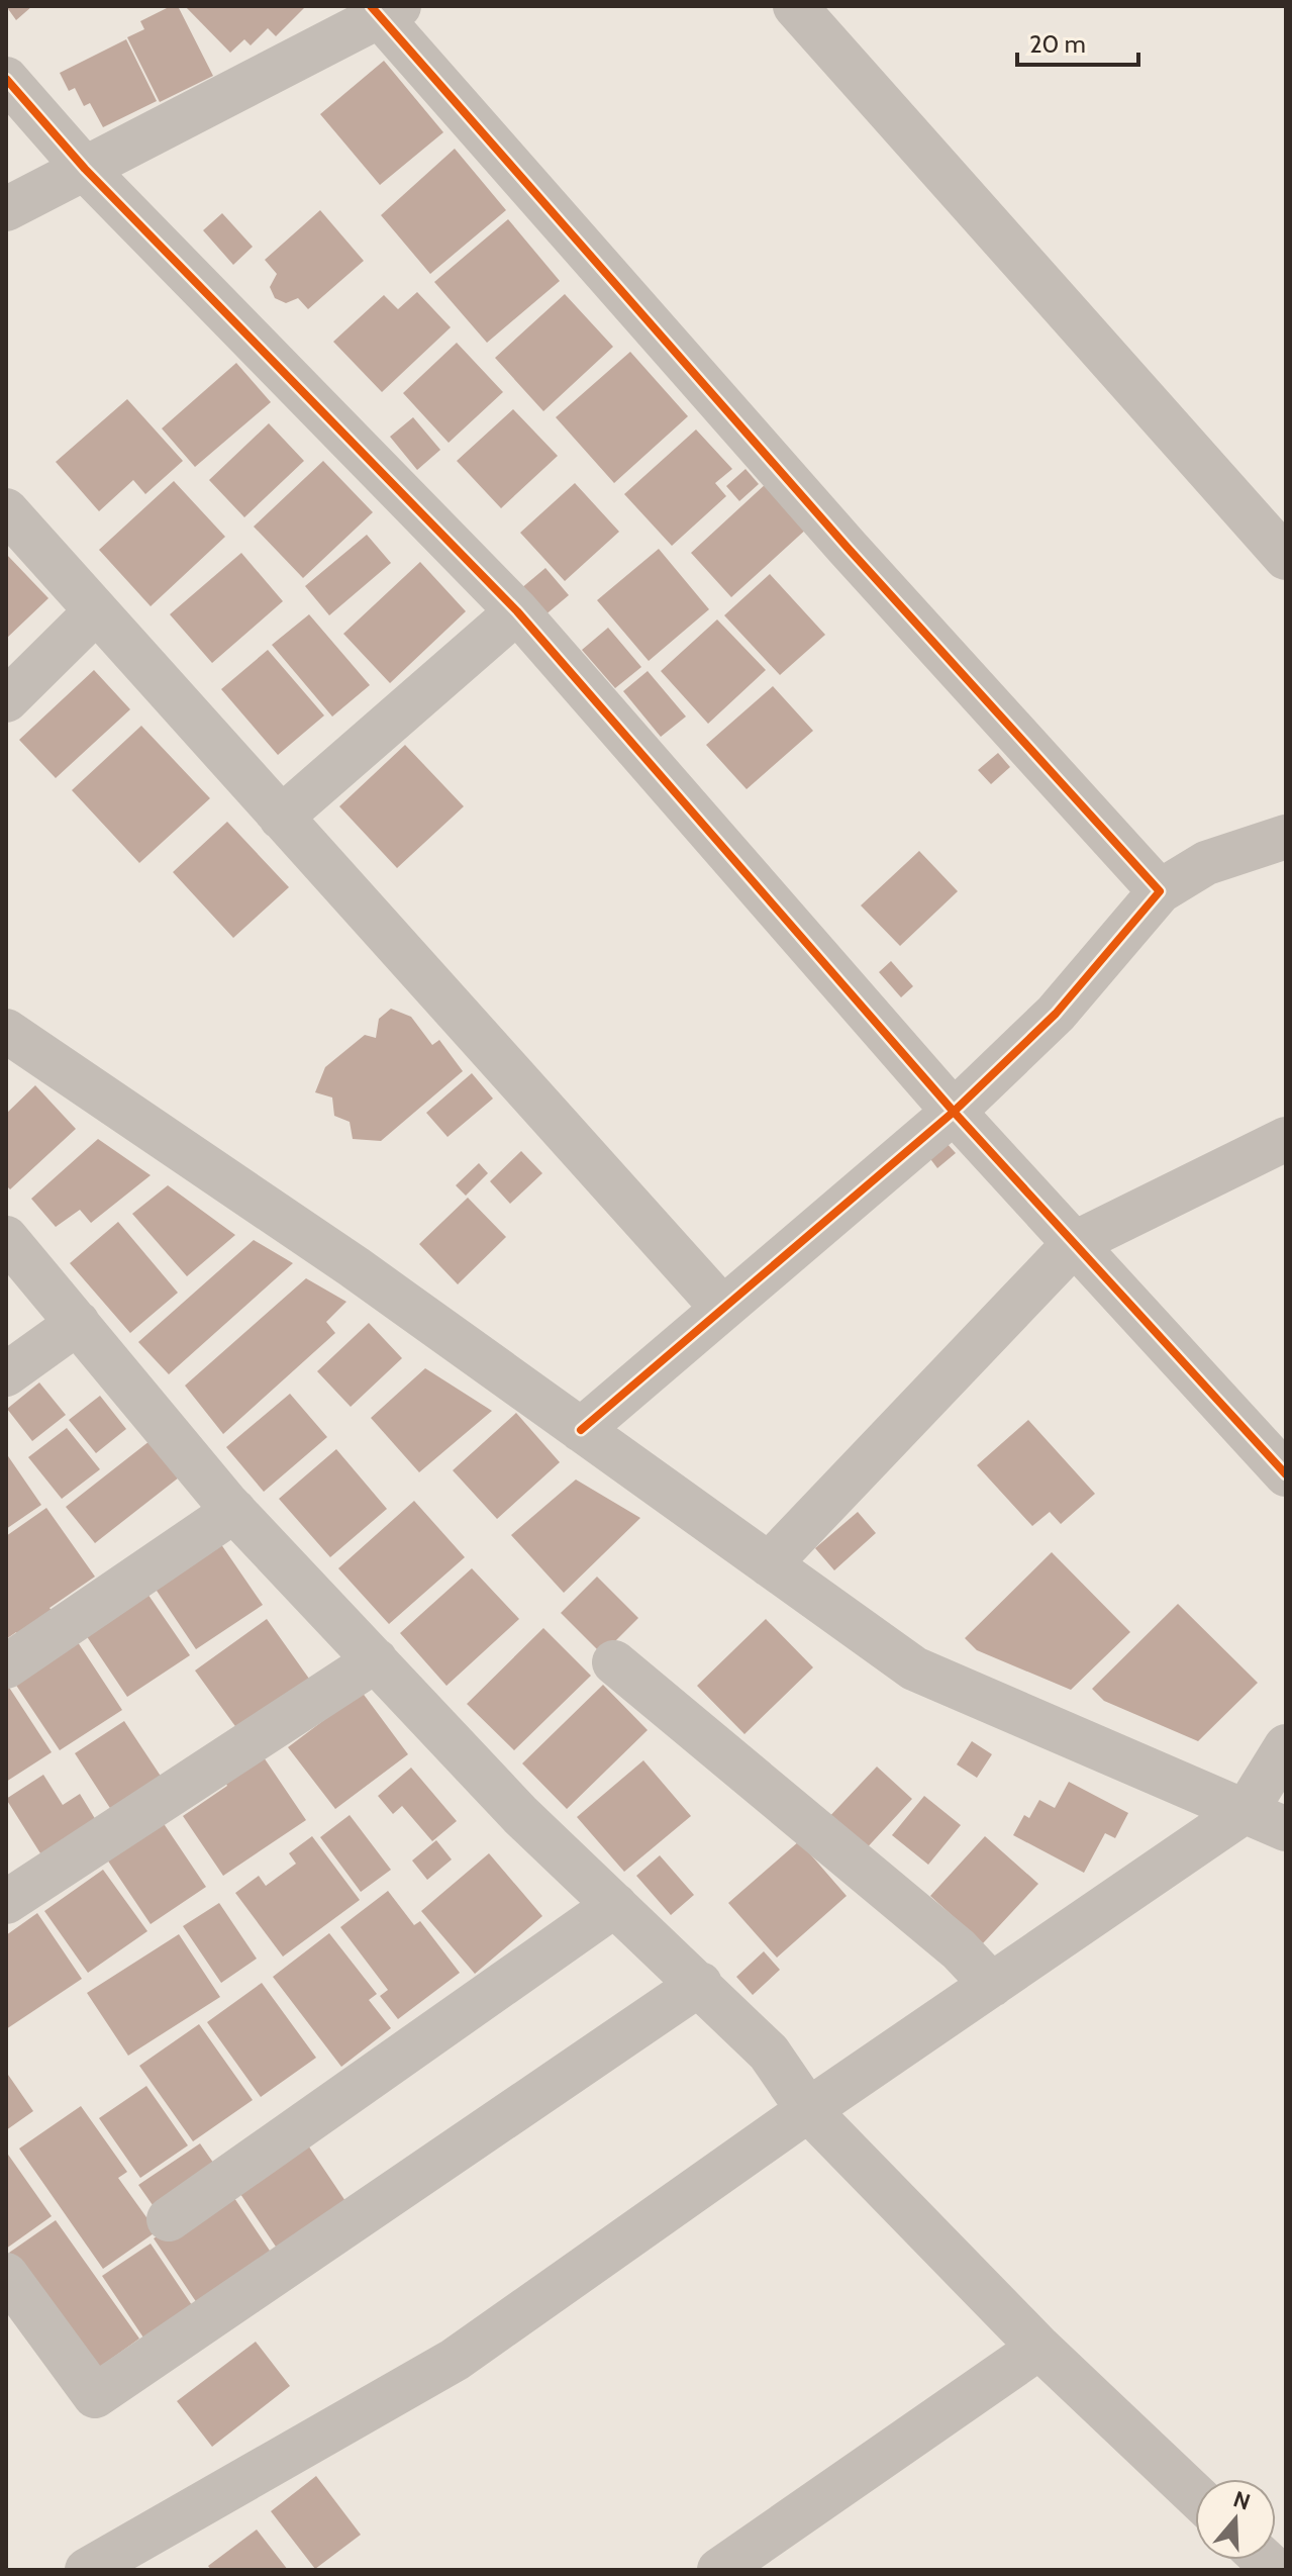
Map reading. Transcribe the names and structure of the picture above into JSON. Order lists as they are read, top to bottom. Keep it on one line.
{"scale_bar":"20 m","north":"top"}
